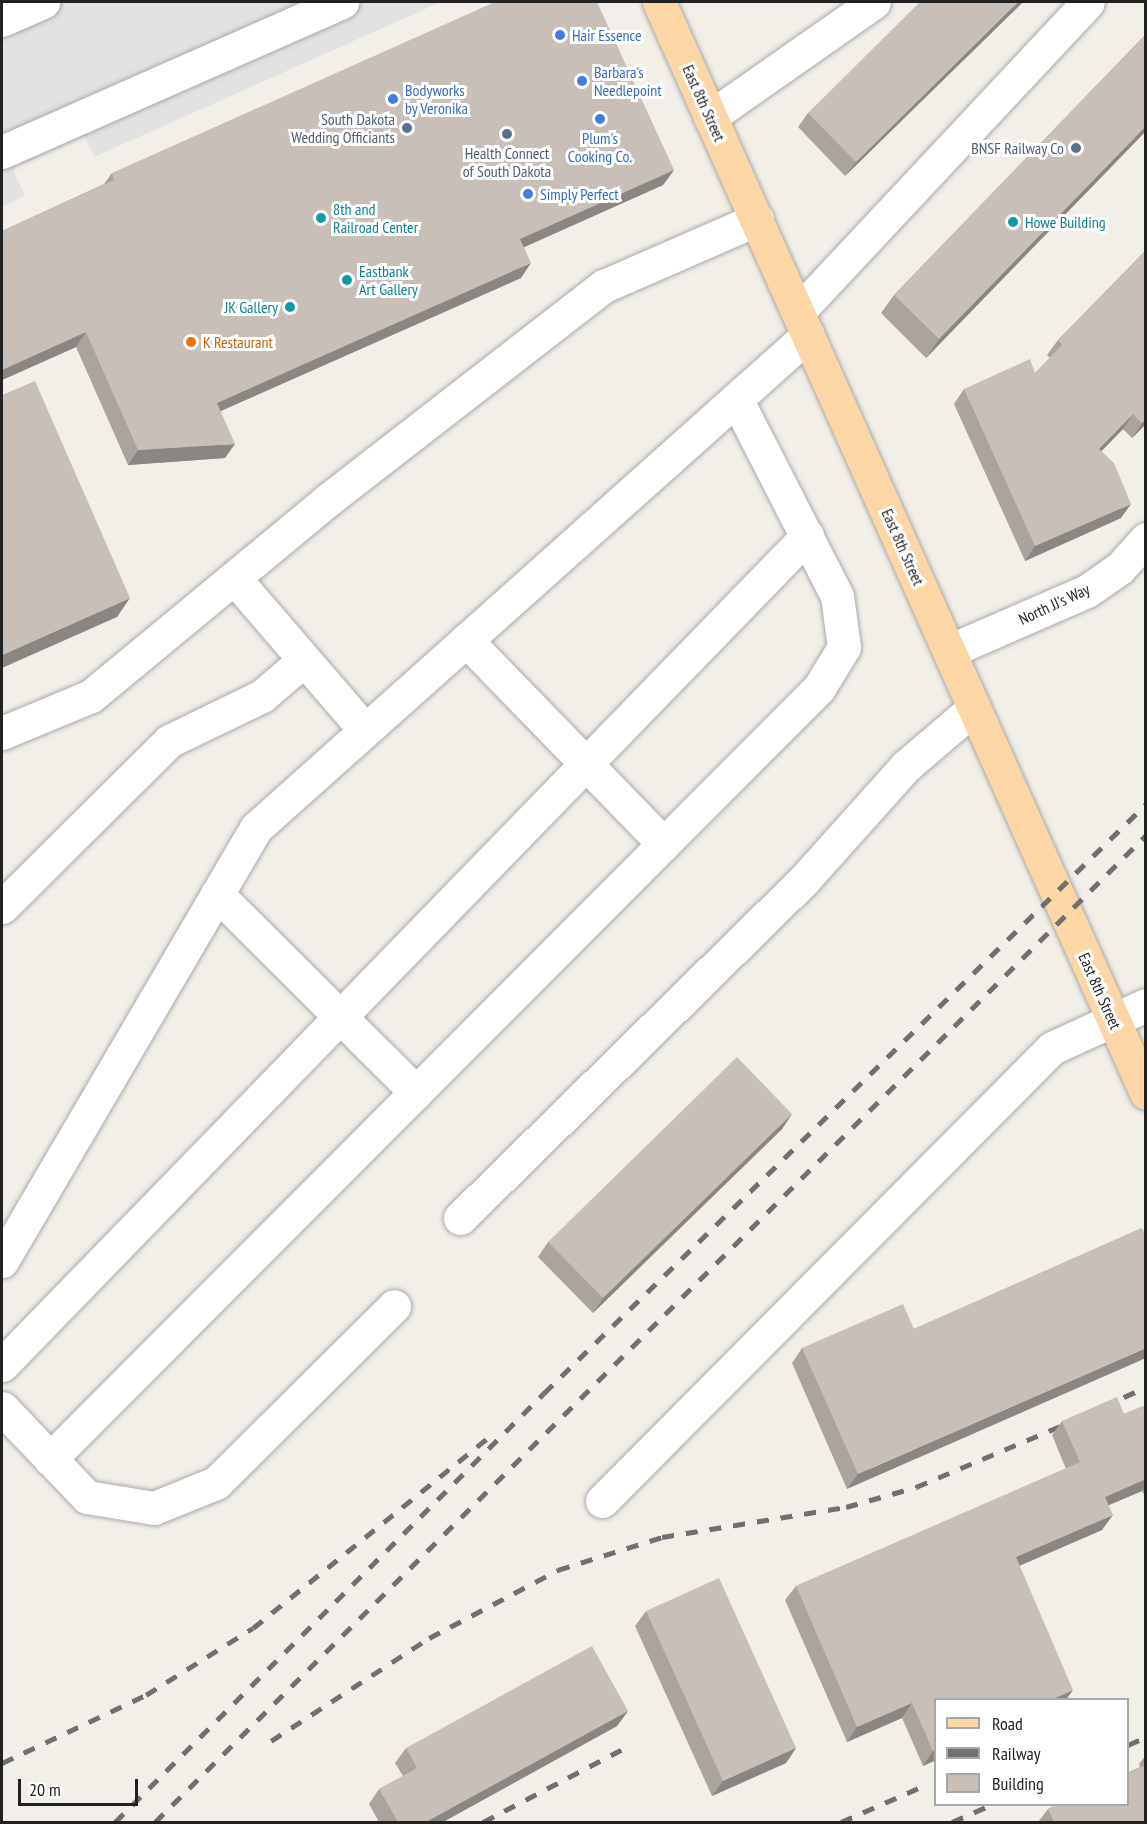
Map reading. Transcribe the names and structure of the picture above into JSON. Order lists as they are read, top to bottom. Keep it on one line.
{"streets":{"main road":["East 8th Street"],"street":["North JJ's Way"]},"crossings":[["East 8th Street","North JJ's Way"]],"places":["Hair Essence","Barbara's Needlepoint","Bodyworks by Veronika","Plum's Cooking Co.","South Dakota Wedding Officiants","Health Connect of South Dakota","BNSF Railway Co","Simply Perfect","8th and Railroad Center","Howe Building","Eastbank Art Gallery","JK Gallery","K Restaurant"],"legend":["Road","Railway","Building"],"scale_bar":"20 m"}
